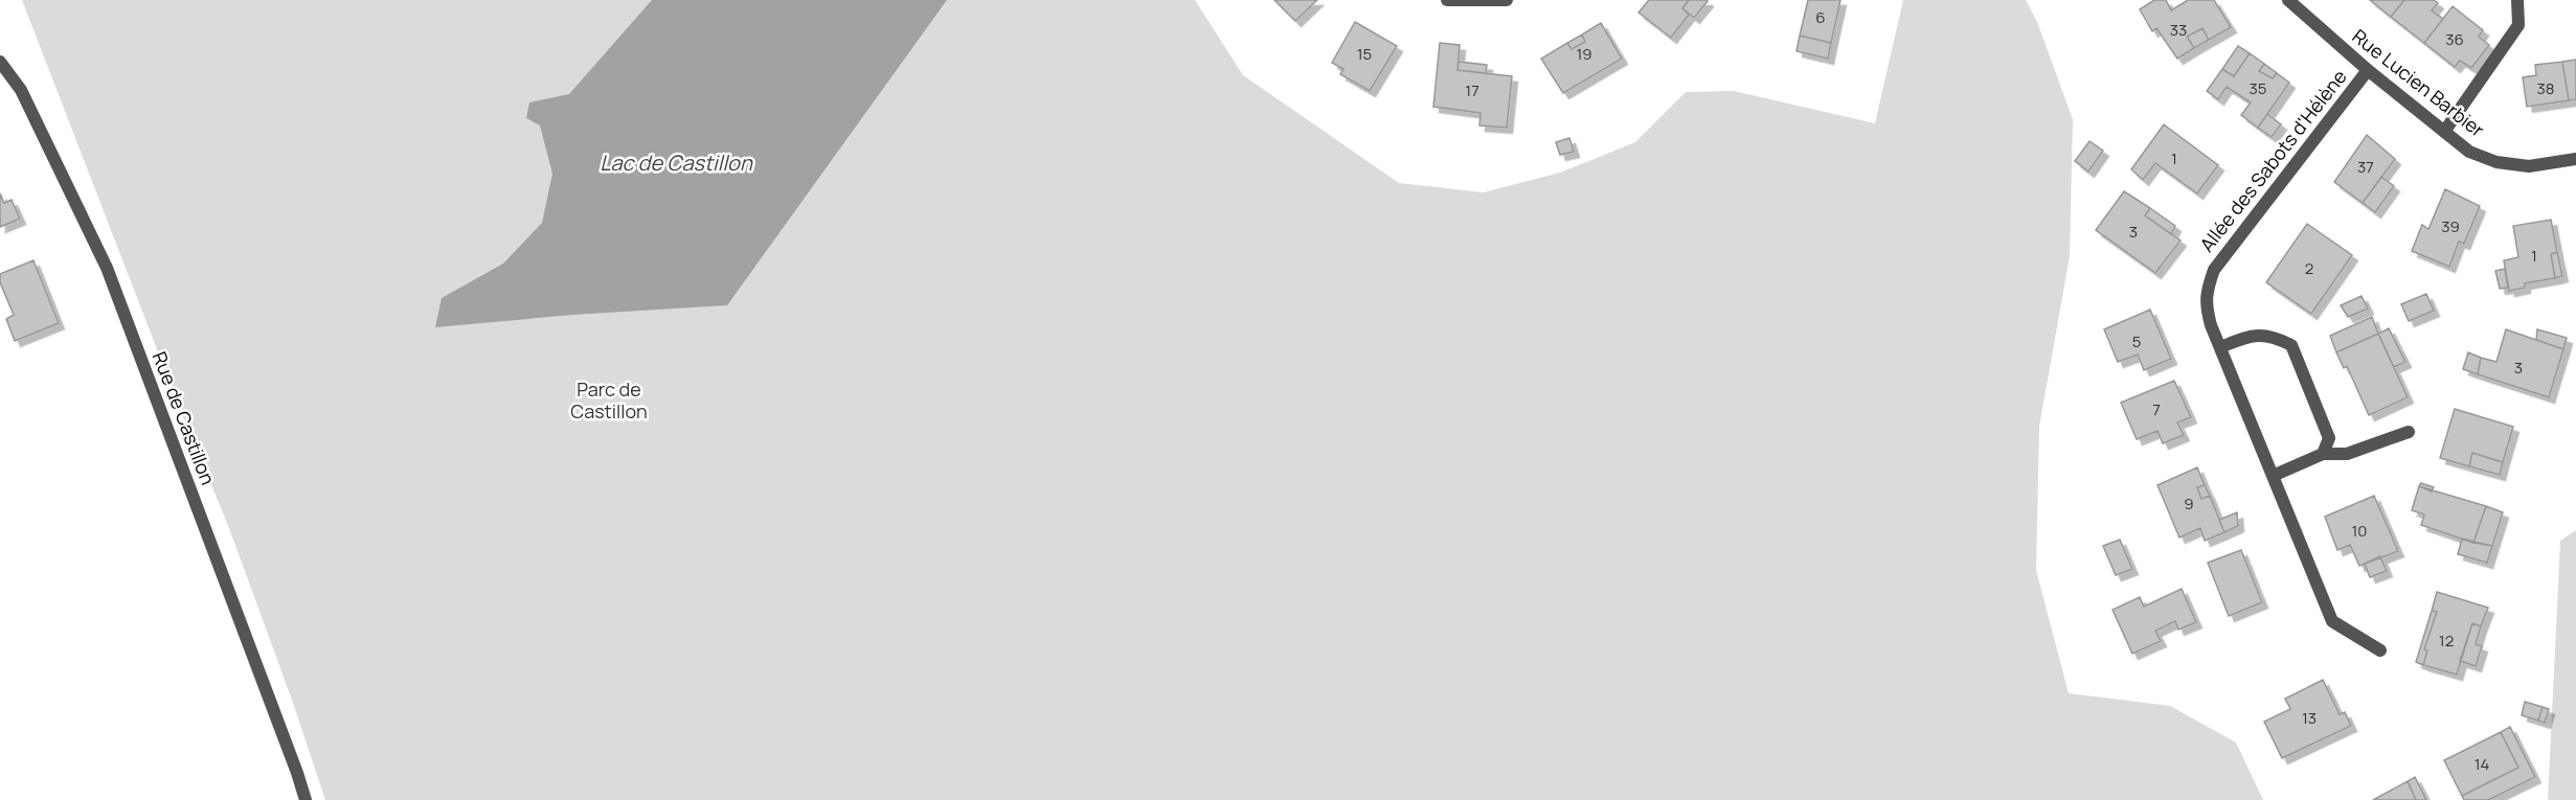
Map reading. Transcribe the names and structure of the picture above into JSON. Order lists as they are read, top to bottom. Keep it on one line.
{"streets":{"street":["Rue Lucien Barbier","Allée des Sabots d'Hélène","Rue de Castillon"]},"crossings":[["Rue Lucien Barbier","Allée des Sabots d'Hélène"]],"water":["Lac de Castillon"],"parks":["Parc de Castillon"],"house_numbers":["6","33","36","15","19","35","38","17","1","37","39","3","1","2","5","3","7","9","10","12","13","14"]}
